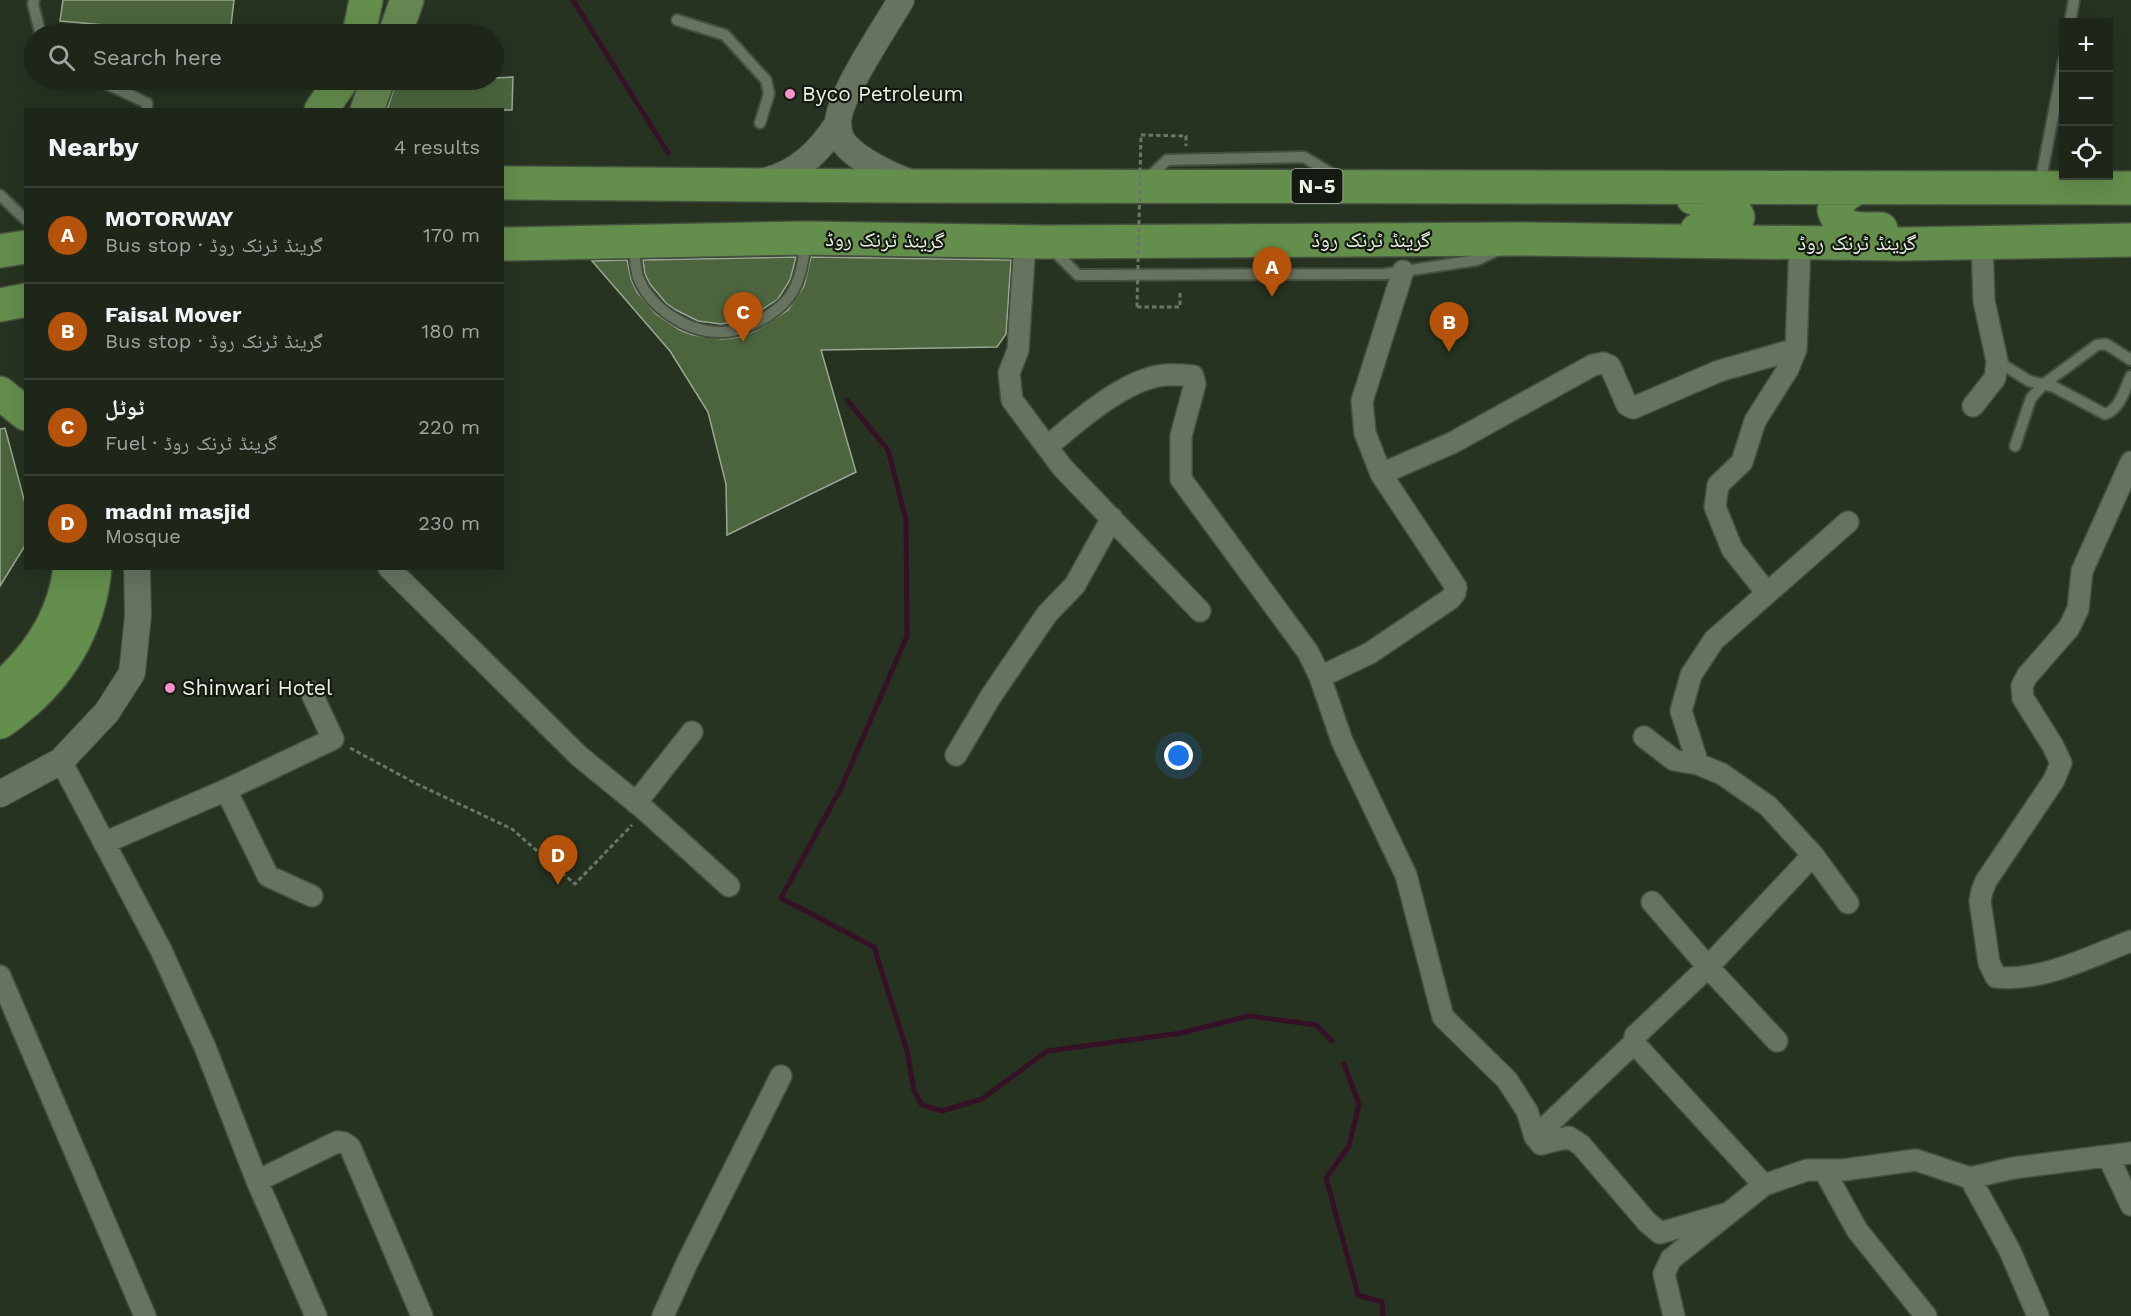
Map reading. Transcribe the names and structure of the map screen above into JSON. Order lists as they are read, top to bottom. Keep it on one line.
{"streets":{"highway":["N-5","گرینڈ ٹرنک روڈ"]},"places":["Byco Petroleum","Shinwari Hotel"],"page":{"map_buttons":["+","−"],"search":"Search here","heading":["Nearby","4 results"],"list":[{"mark":"A","name":"MOTORWAY","note":"Bus stop · گرینڈ ٹرنک روڈ","value":"170 m"},{"mark":"B","name":"Faisal Mover","note":"Bus stop · گرینڈ ٹرنک روڈ","value":"180 m"},{"mark":"C","name":"ٹوٹل","note":"Fuel · گرینڈ ٹرنک روڈ","value":"220 m"},{"mark":"D","name":"madni masjid","note":"Mosque","value":"230 m"}],"pins":["A","C","B","D"]}}
